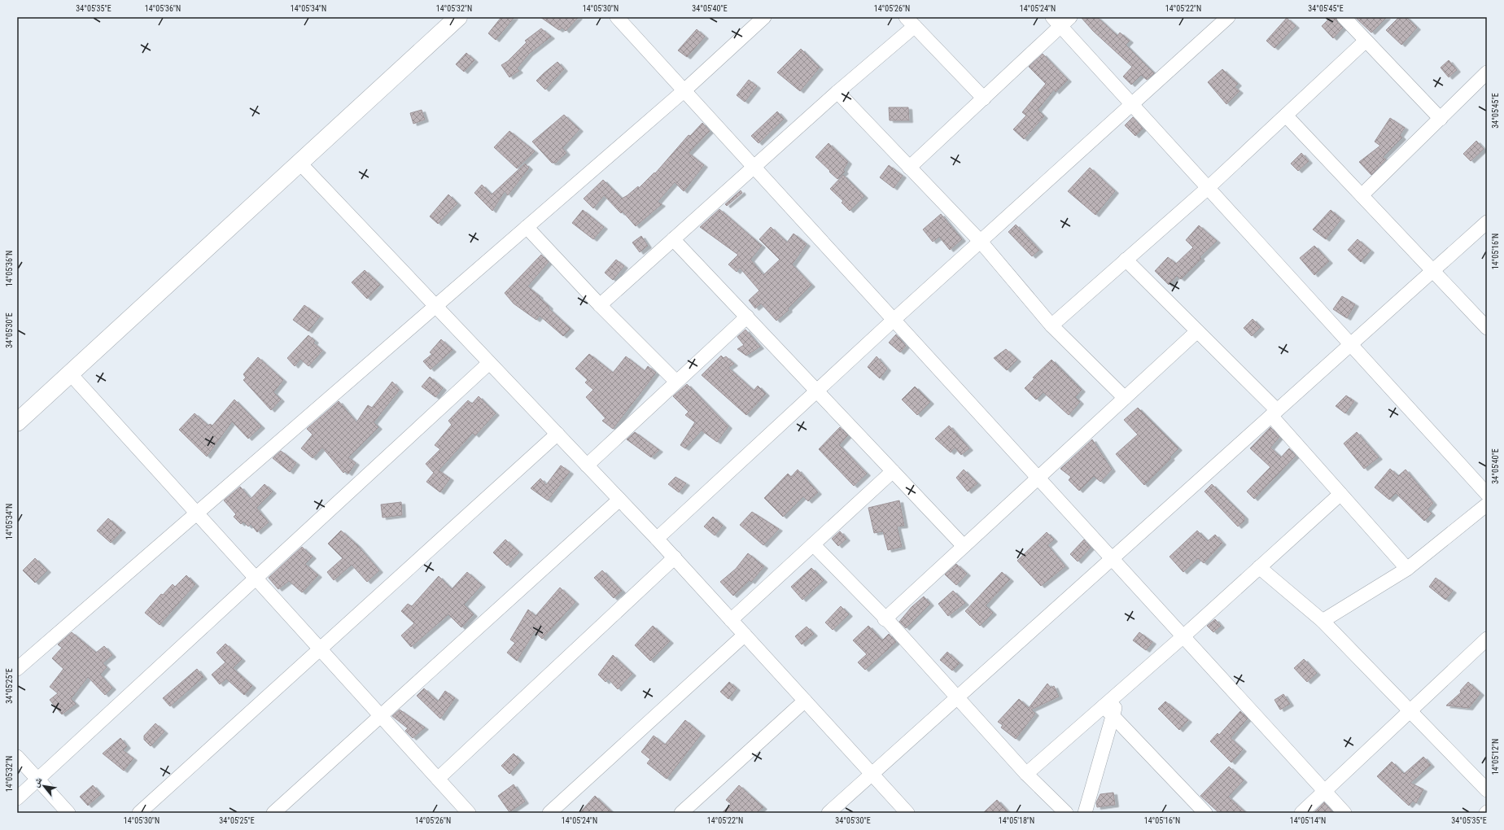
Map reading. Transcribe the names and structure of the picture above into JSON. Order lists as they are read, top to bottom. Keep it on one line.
{"north":"top left","coordinates":["34°05'35\"E","14°05'36\"N","14°05'34\"N","14°05'32\"N","14°05'30\"N","34°05'40\"E","14°05'26\"N","14°05'24\"N","14°05'22\"N","34°05'45\"E","14°05'16\"N","34°05'30\"E","34°05'25\"E","14°05'12\"N","14°05'18\"N","14°05'14\"N"]}
